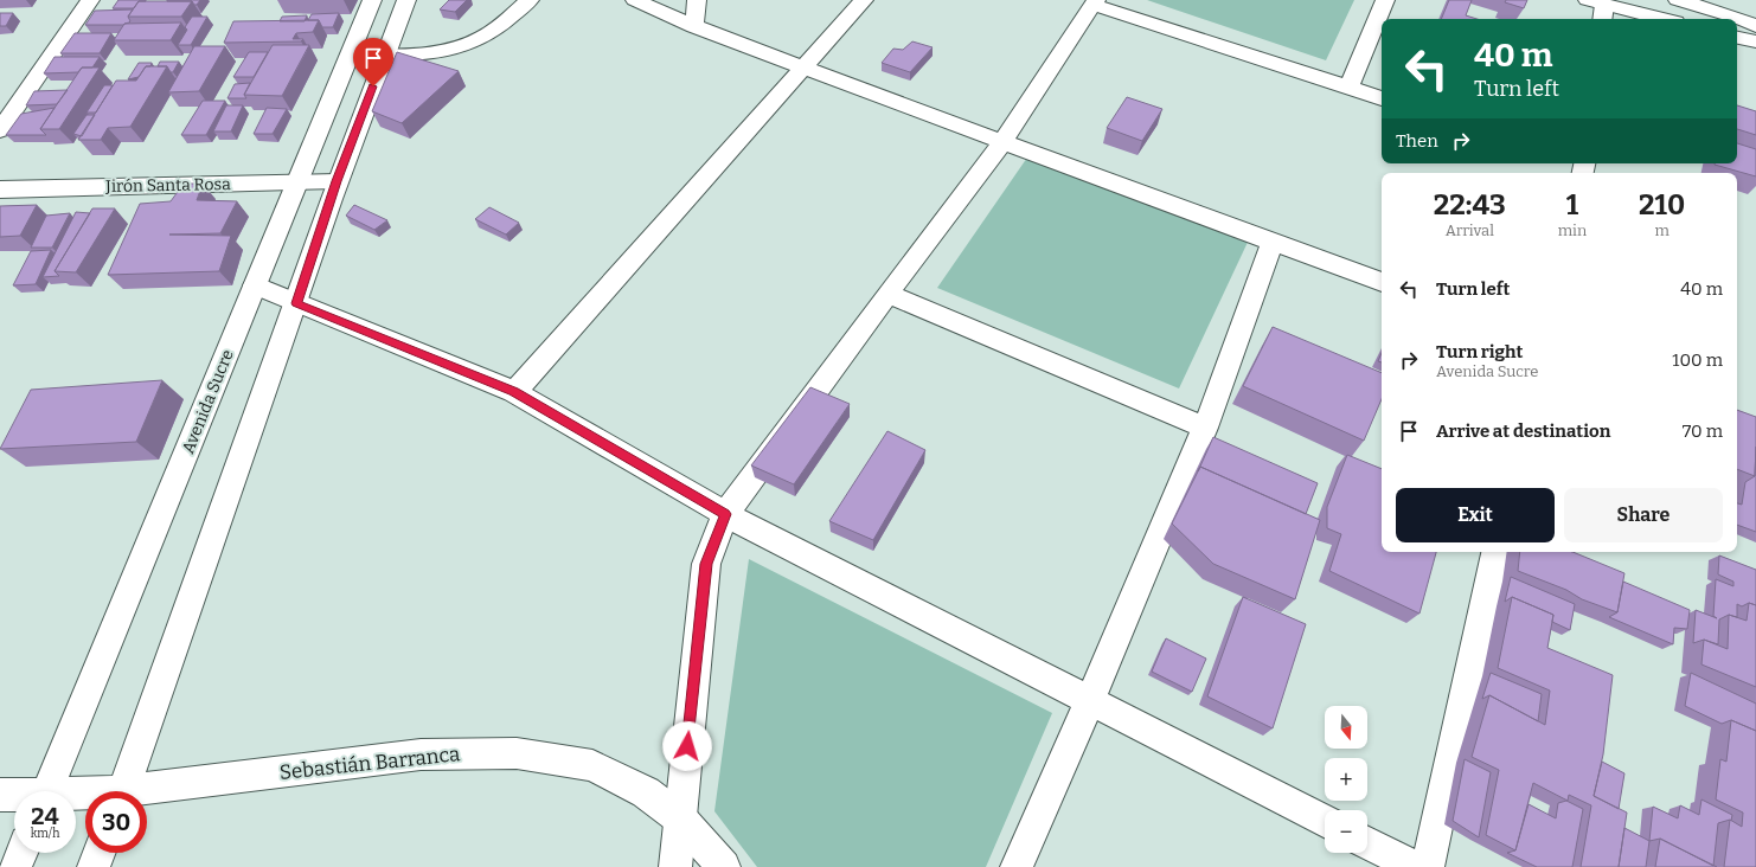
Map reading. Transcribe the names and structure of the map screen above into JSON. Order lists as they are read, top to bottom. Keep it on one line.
{"streets":{"street":["Jirón Santa Rosa","Avenida Sucre","Sebastián Barranca"]},"crossings":[["Jirón Santa Rosa","Avenida Sucre"]],"north":"bottom","page":{"turn":["40 m","Turn left"],"then":"Then","eta":["22:43","Arrival","1","min","210","m"],"list":[{"name":"Turn left","value":"40 m"},{"name":"Turn right","note":"Avenida Sucre","value":"100 m"},{"name":"Arrive at destination","value":"70 m"}],"buttons":["Exit","Share"],"map_buttons":["+","−"],"speed":"24 km/h","limit":"30"}}
